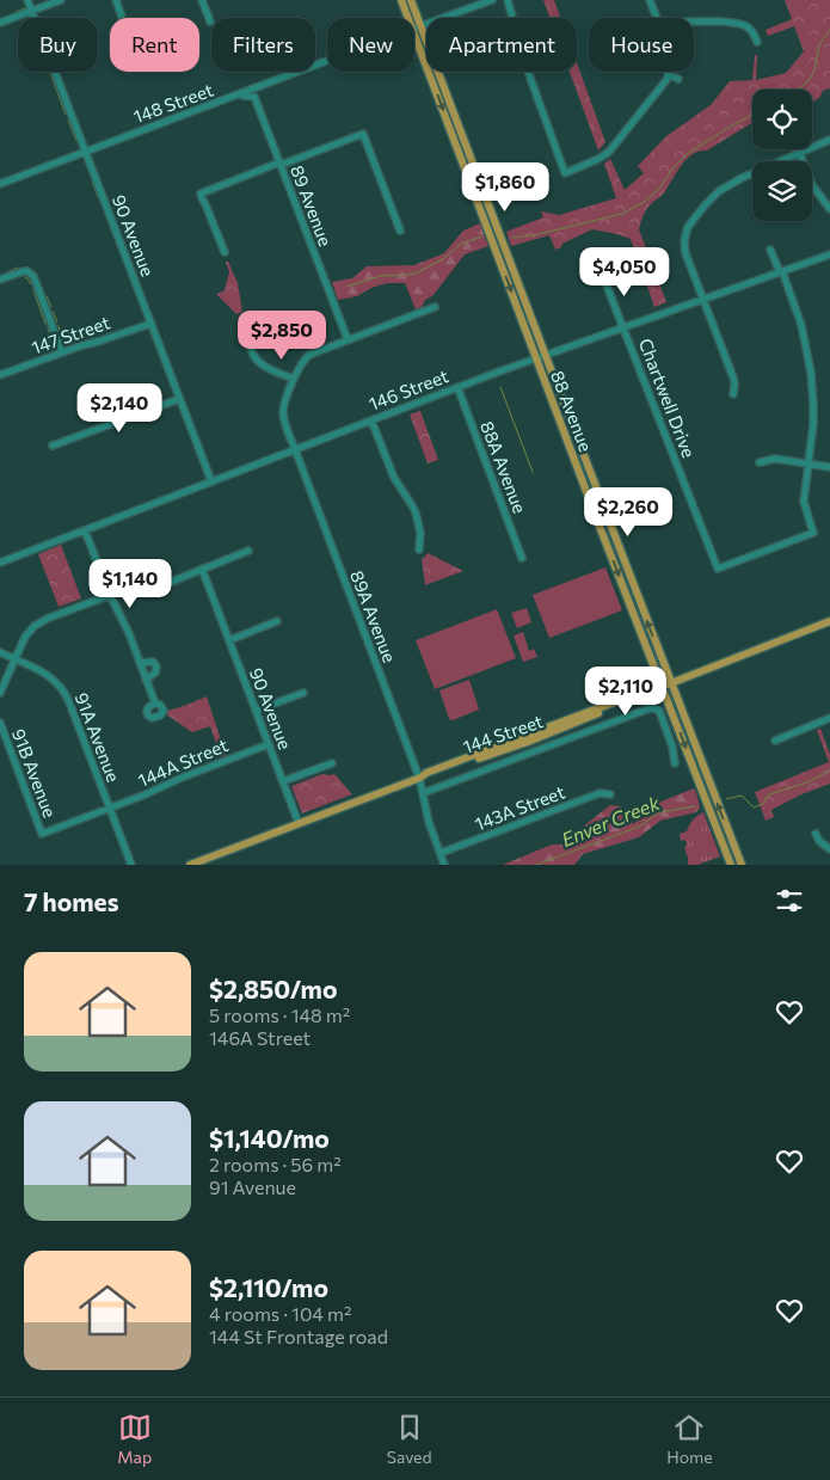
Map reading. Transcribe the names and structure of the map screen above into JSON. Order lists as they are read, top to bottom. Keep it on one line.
{"streets":{"main road":["88 Avenue","144 Street"],"street":["148 Street","89 Avenue","90 Avenue","147 Street","146 Street","Chartwell Drive","88A Avenue","89A Avenue","91A Avenue","144A Street","91B Avenue","143A Street"]},"crossings":[["148 Street","89 Avenue"],["148 Street","90 Avenue"],["148 Street","88 Avenue"],["89 Avenue","89A Avenue"],["90 Avenue","147 Street"],["90 Avenue","146 Street"],["90 Avenue","144 Street"],["90 Avenue","144A Street"],["146 Street","Chartwell Drive"],["146 Street","88 Avenue"],["146 Street","88A Avenue"],["146 Street","89A Avenue"],["88 Avenue","144 Street"],["89A Avenue","144 Street"],["89A Avenue","143A Street"],["91A Avenue","144A Street"],["144A Street","91B Avenue"]],"water":["Enver Creek"],"page":{"chip":["Buy","Rent","Filters","New","Apartment","House"],"price":["$1,860","$4,050","$2,850","$2,140","$2,260","$1,140","$2,110"],"heading":"7 homes","list":[{"name":"$2,850/mo","note":"5 rooms · 148 m² · 146A Street"},{"name":"$1,140/mo","note":"2 rooms · 56 m² · 91 Avenue"},{"name":"$2,110/mo","note":"4 rooms · 104 m² · 144 St Frontage road"}],"tabs":["Map","Saved","Home"]}}
